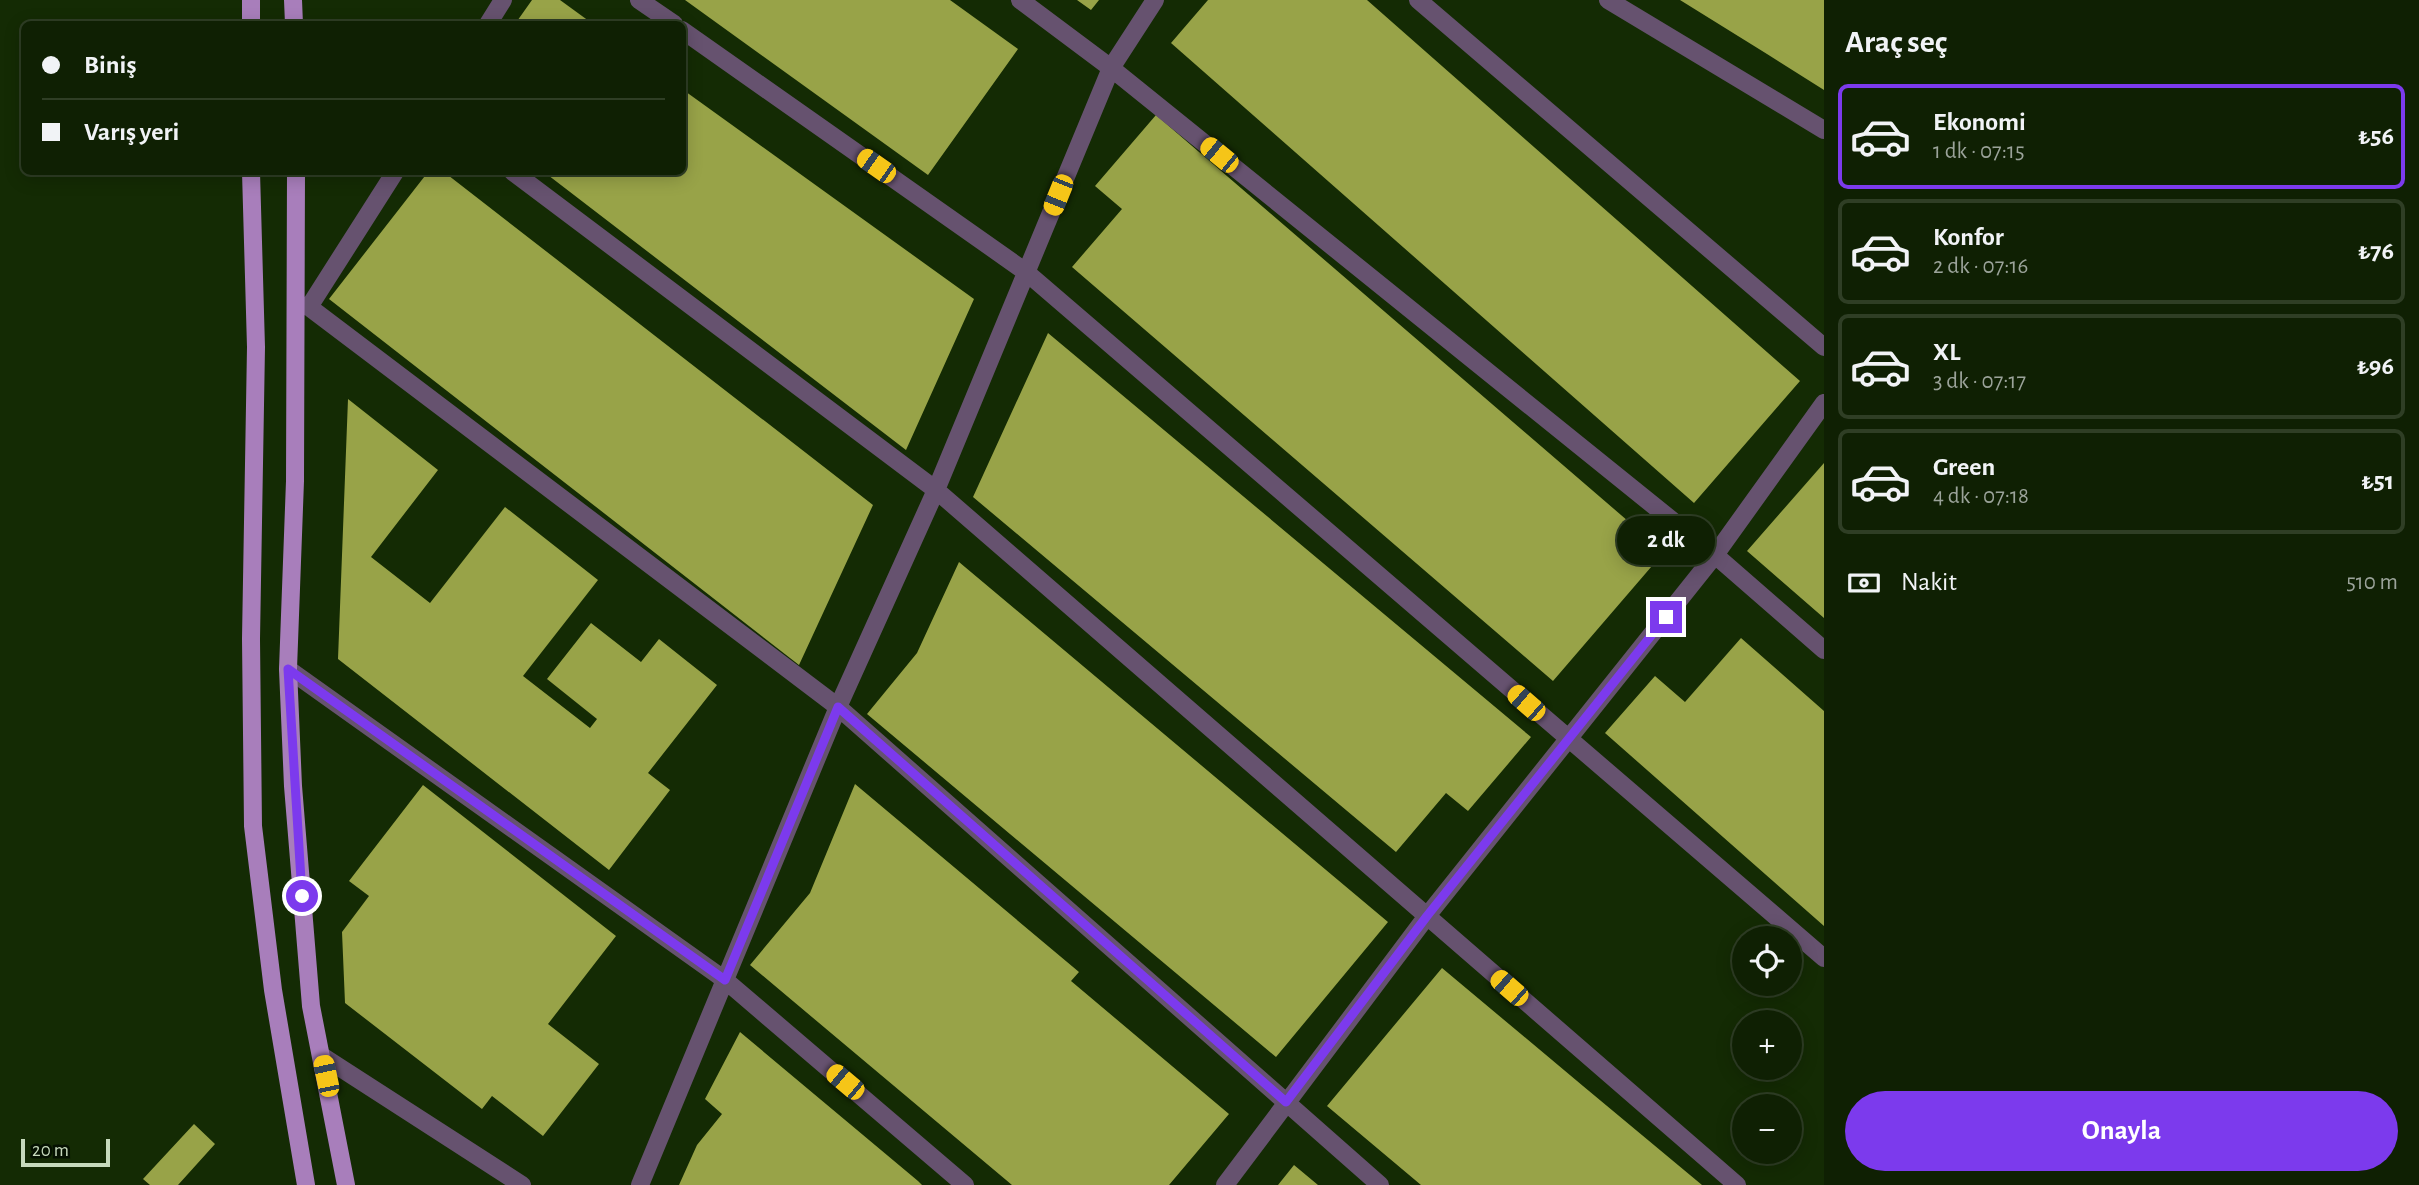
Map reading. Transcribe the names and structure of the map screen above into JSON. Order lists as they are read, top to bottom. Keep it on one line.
{"scale_bar":"20 m","page":{"heading":"Araç seç","banner":["Biniş","Varış yeri"],"list":[{"name":"Ekonomi","note":"1 dk · 07:15","value":"₺56"},{"name":"Konfor","note":"2 dk · 07:16","value":"₺76"},{"name":"XL","note":"3 dk · 07:17","value":"₺96"},{"name":"Green","note":"4 dk · 07:18","value":"₺51"}],"bubble":"2 dk","pay":["Nakit","510 m"],"map_buttons":["+","−"],"buttons":"Onayla","scale":"20 m"}}
